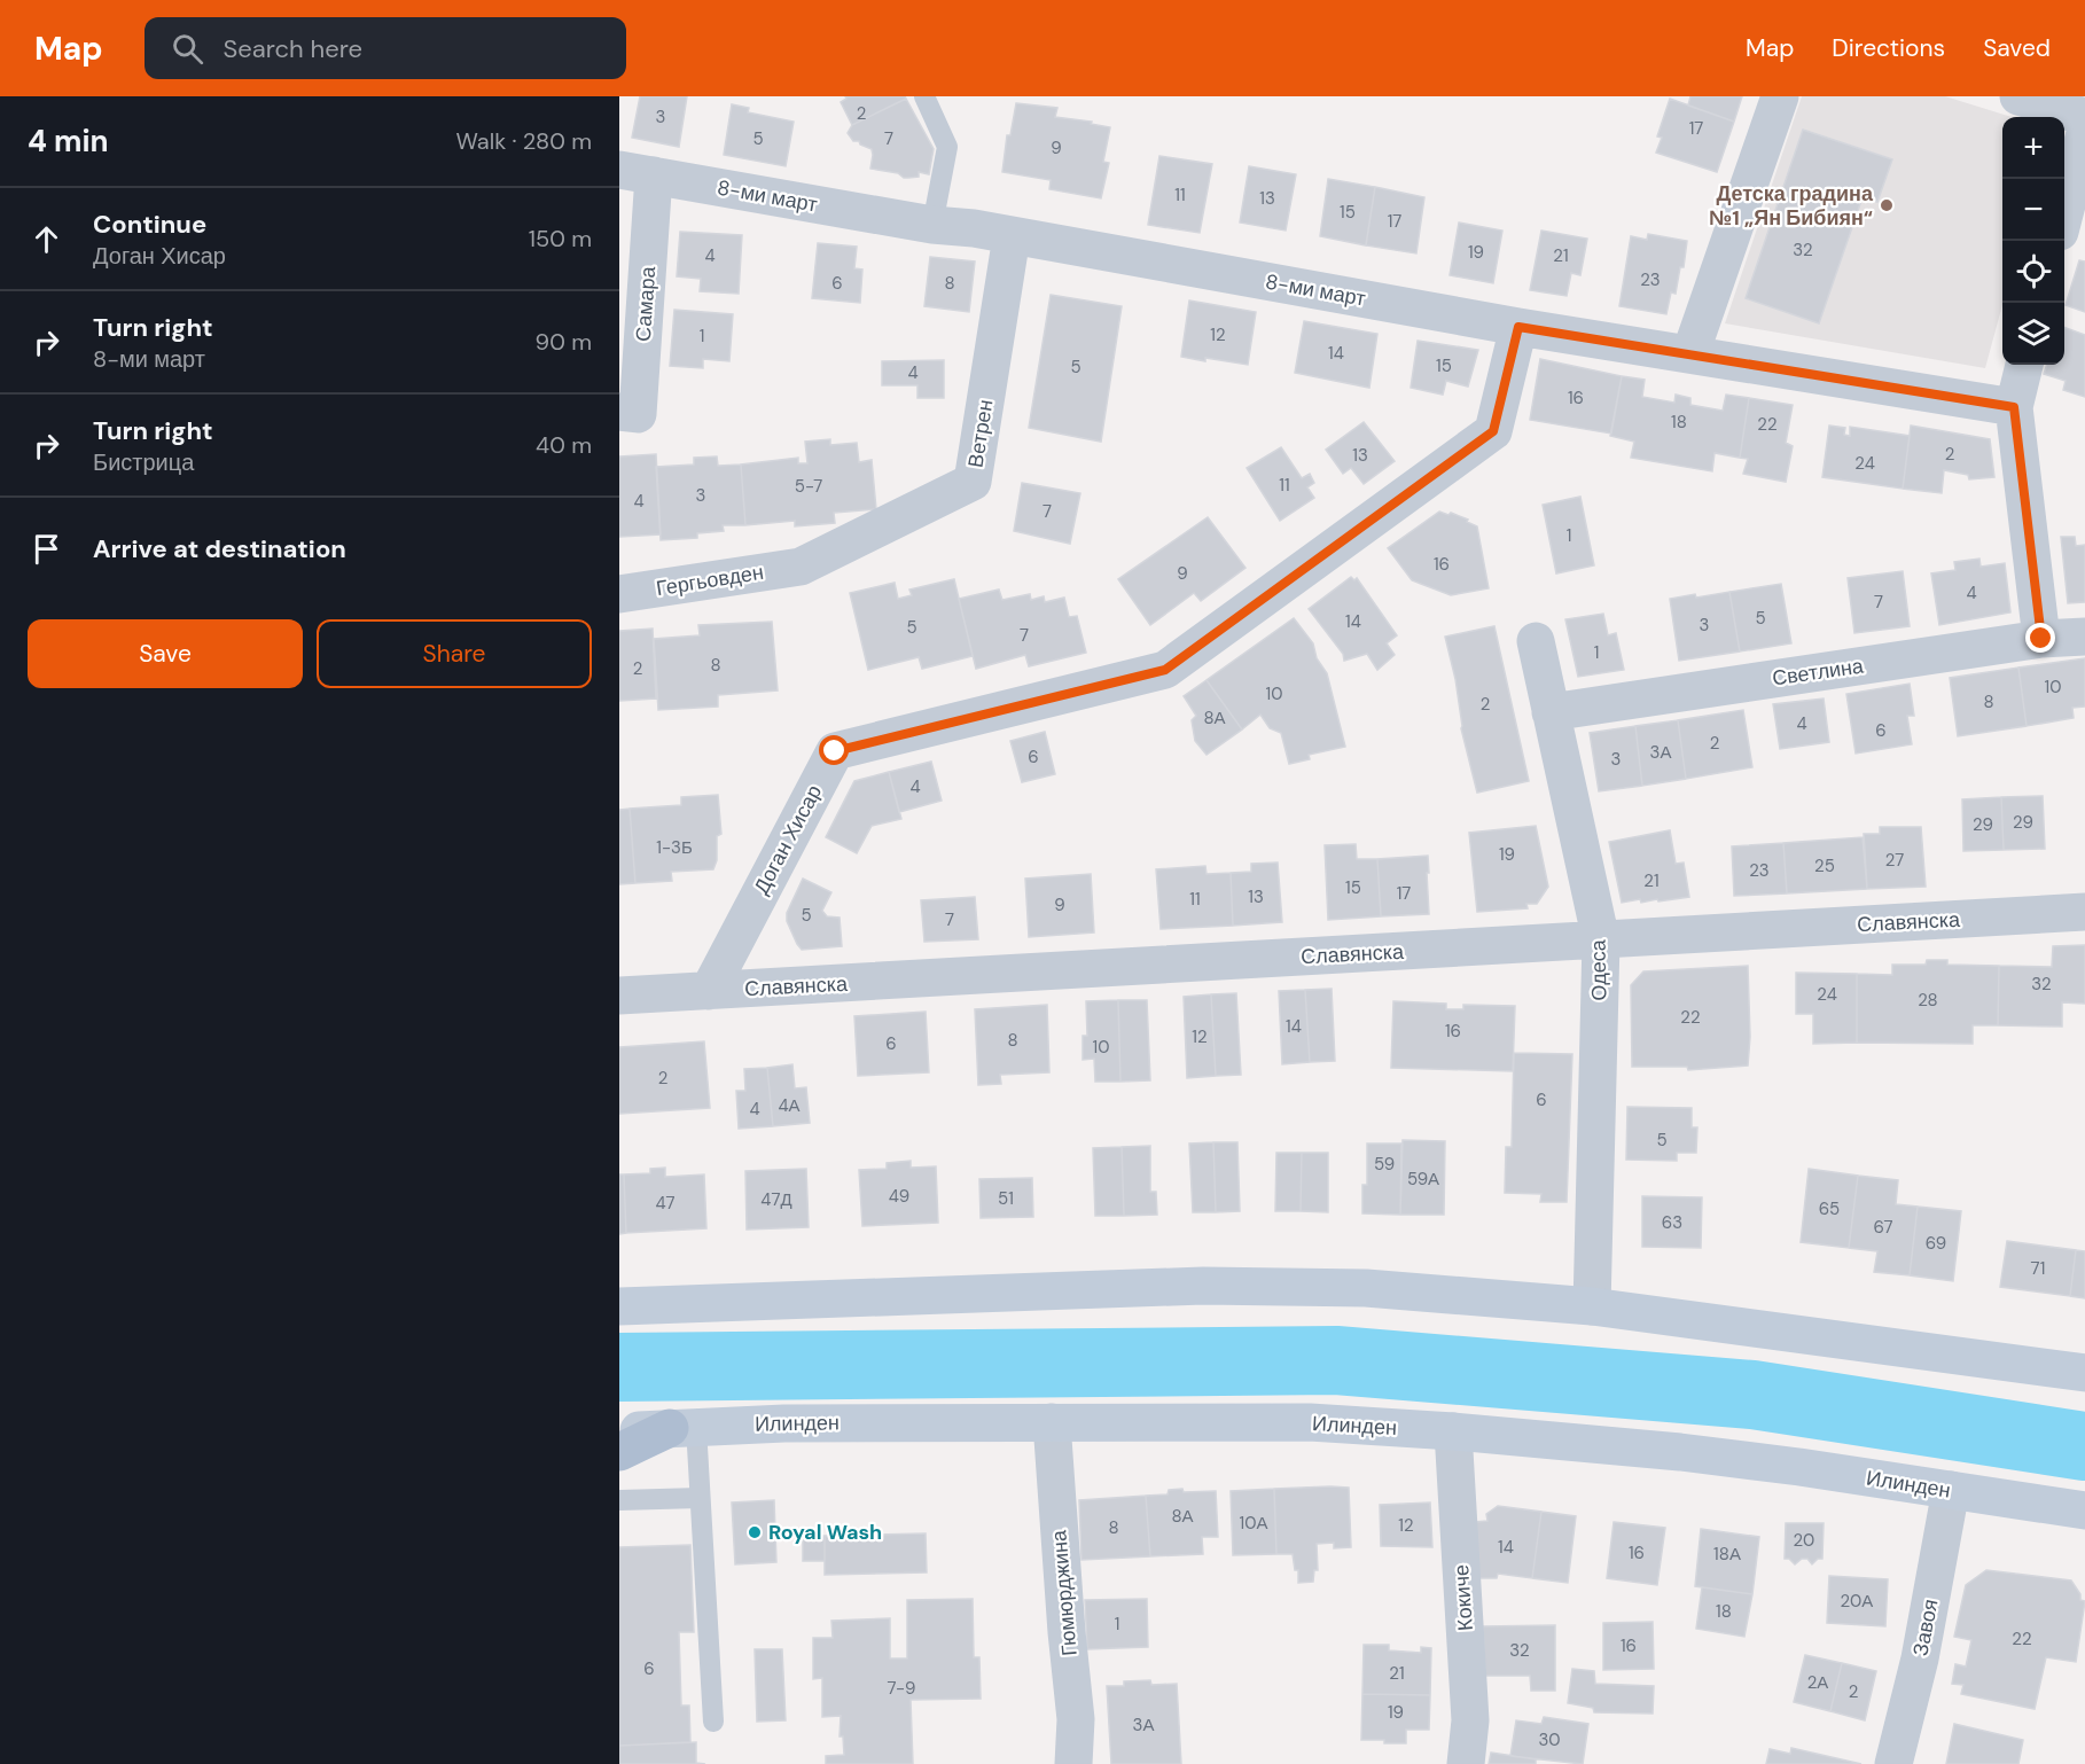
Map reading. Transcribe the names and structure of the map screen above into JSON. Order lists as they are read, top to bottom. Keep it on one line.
{"streets":{"main road":["Илинден"],"street":["8-ми март","Самара","Ветрен","Гергьовден","Светлина","Доган Хисар","Славянска","Одеса","Гюмюрджина","Кокиче","Завоя"]},"crossings":[["8-ми март","Самара"],["8-ми март","Ветрен"],["8-ми март","Доган Хисар"],["Ветрен","Гергьовден"],["Светлина","Одеса"],["Доган Хисар","Славянска"],["Славянска","Одеса"],["Илинден","Гюмюрджина"],["Илинден","Кокиче"],["Илинден","Завоя"]],"places":["Детска градина №1 „Ян Бибиян“","Royal Wash"],"house_numbers":["2","3","17","5","7","9","11","13","15","17","32","19","4","21","23","6","8","12","1","14","15","5","4","16","18","22","2","13","24","11","5-7","3","4","7","1","16","9","4","7","5","14","3","5","7","1","8","2","10","10","8","2","8А","4","6","2","3А","6","3","4","29","29","1-3Б","19","27","25","23","21","15","17","13","11","9","5","7","32","24","28","22","14","16","12","8","6","10","2","6","4А","4","5","59","59А","49","51","47Д","47","65","63","67","69","71","8А","10А","12","8","20","14","16","18А","20А","18","1","22","16","32","6","21","2А","7-9","2","19","3А","30"],"page":{"header":"Map","search":"Search here","nav":["Map","Directions","Saved"],"heading":["4 min","Walk · 280 m"],"map_buttons":["+","−"],"list":[["Continue","Доган Хисар","150 m"],["Turn right","8-ми март","90 m"],["Turn right","Бистрица","40 m"],"Arrive at destination"],"buttons":["Save","Share"]}}
